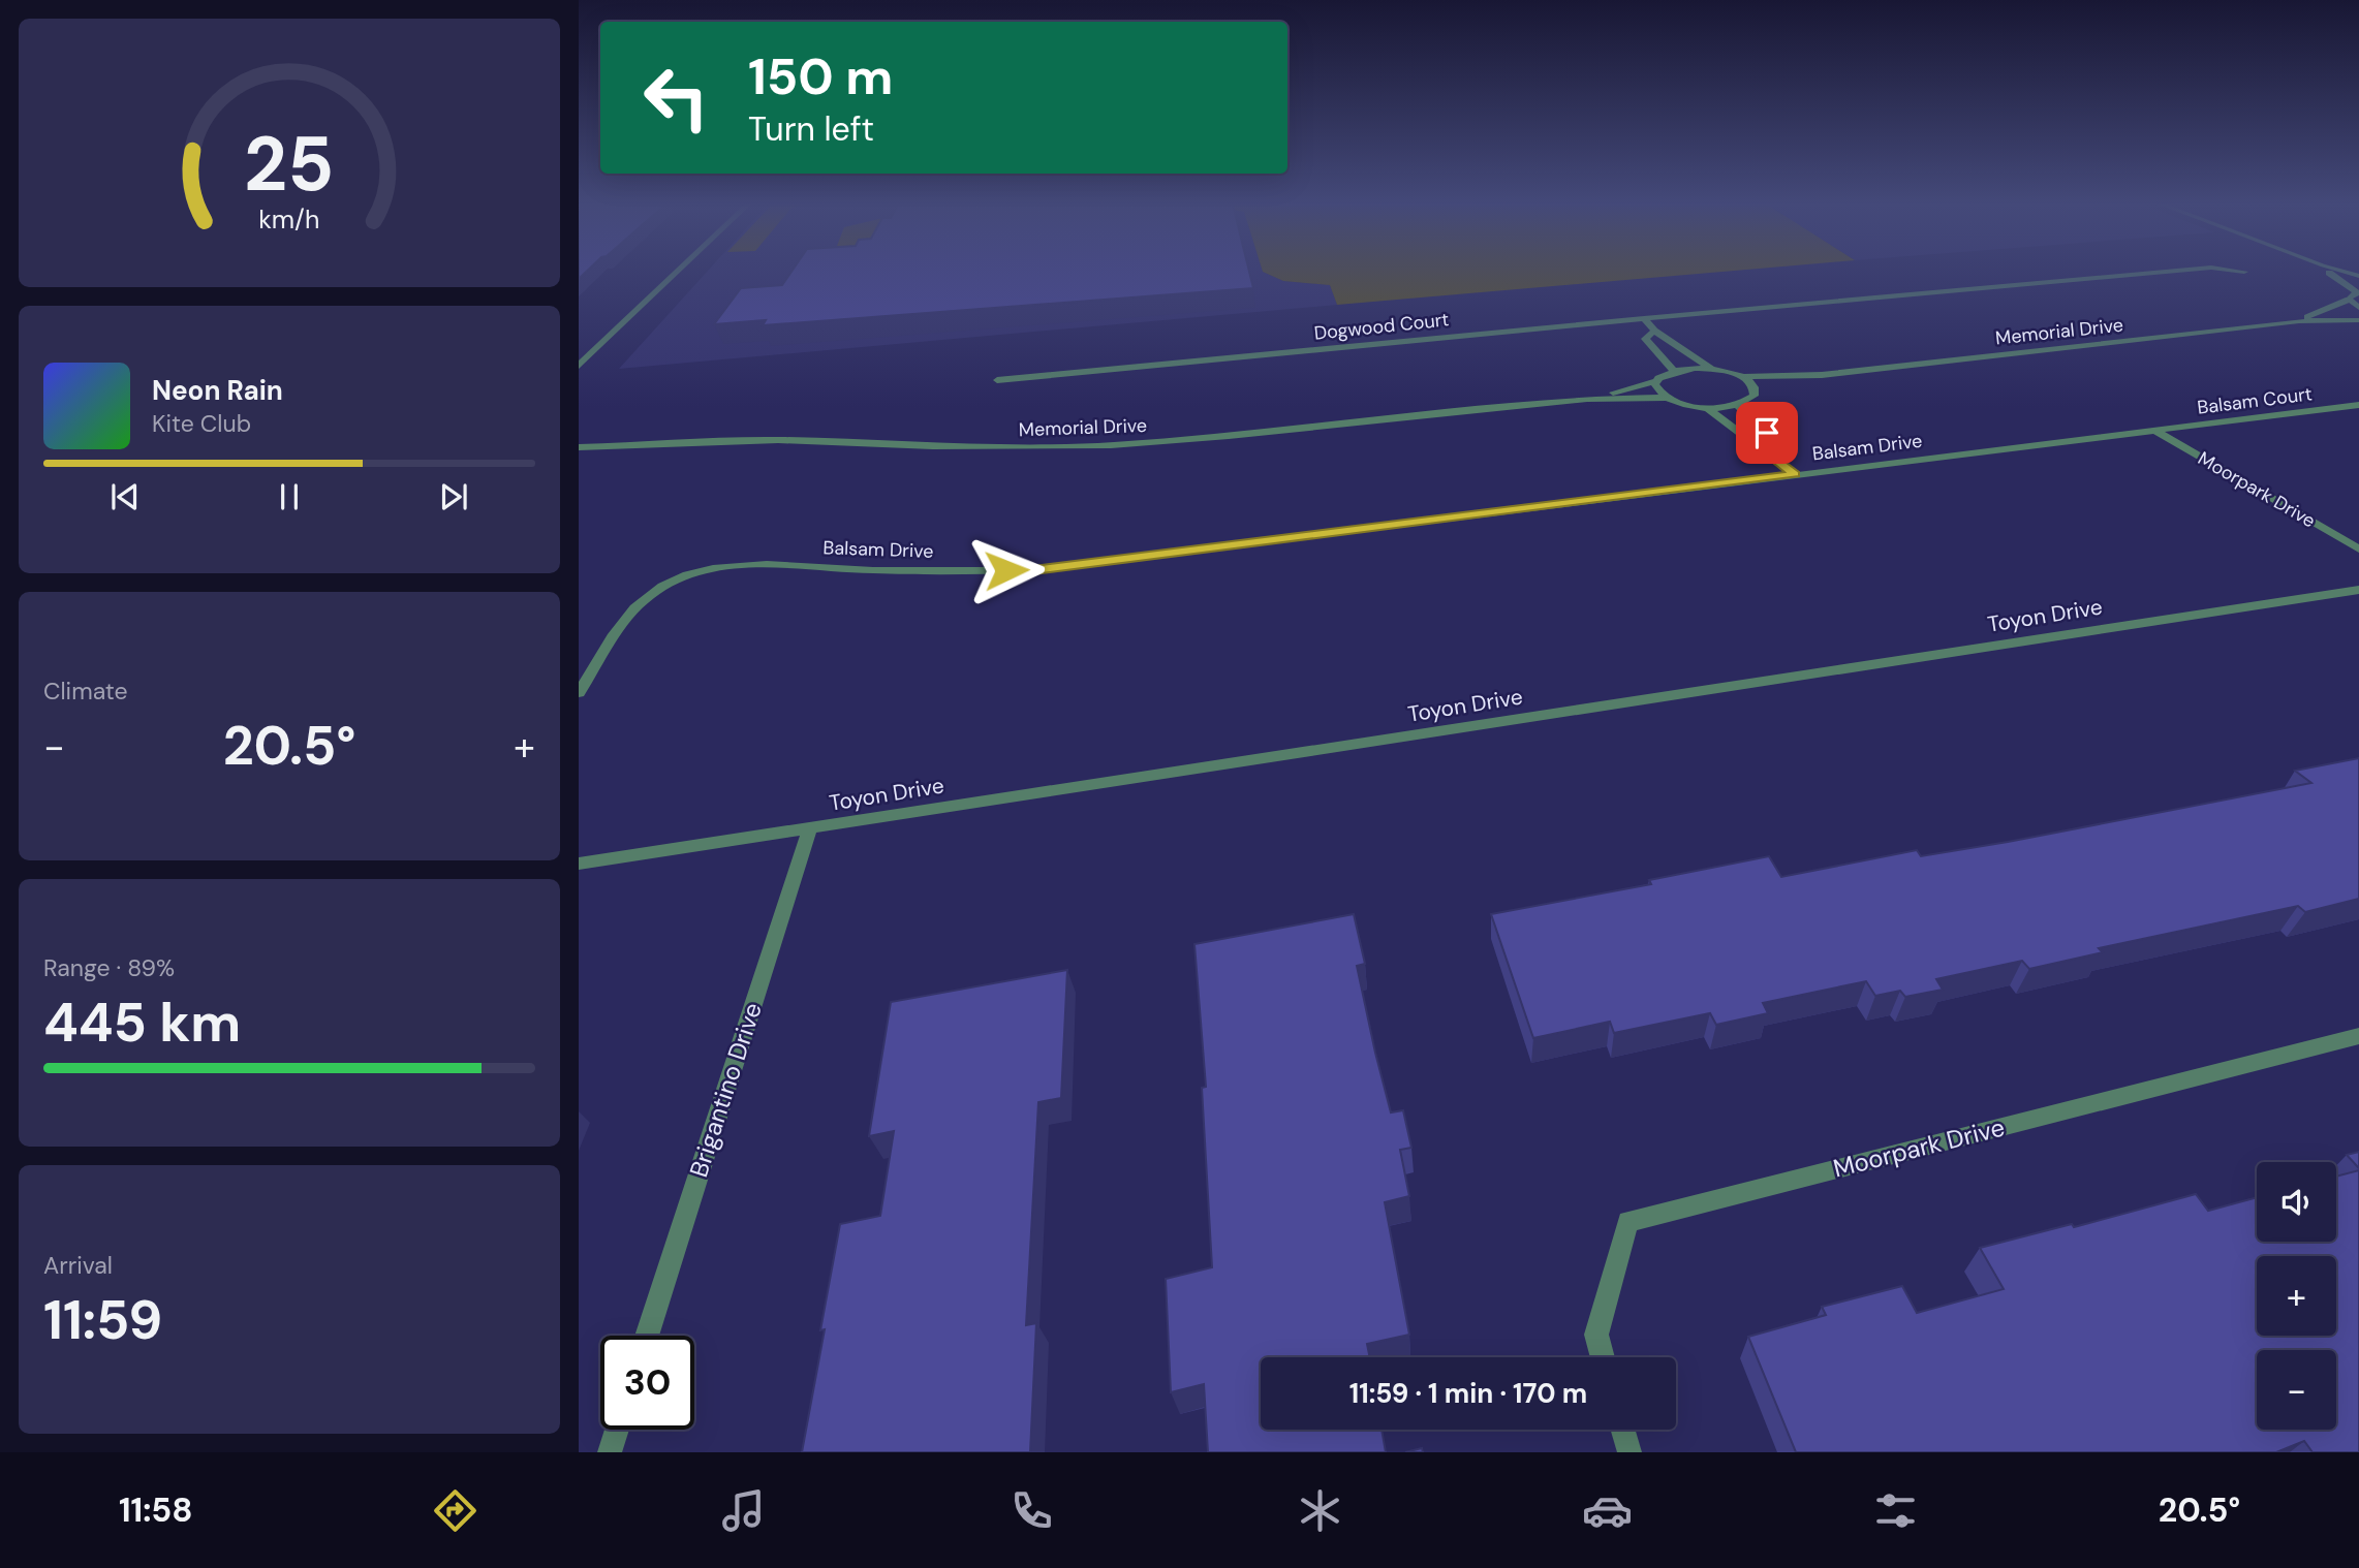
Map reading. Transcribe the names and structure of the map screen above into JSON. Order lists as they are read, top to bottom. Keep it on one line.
{"streets":{"street":["Dogwood Court","Memorial Drive","Balsam Court","Balsam Drive","Moorpark Drive","Toyon Drive","Brigantino Drive"]},"crossings":[["Balsam Court","Balsam Drive"],["Balsam Court","Moorpark Drive"],["Balsam Drive","Moorpark Drive"],["Toyon Drive","Brigantino Drive"]],"page":{"turn":["150 m","Turn left"],"song":["Neon Rain","Kite Club"],"tile":["Climate",["Range · 89%","445 km"],["Arrival","11:59"]],"heat":["−","20.5°","+"],"map_buttons":["+","−"],"limit":"30","trip":"11:59 · 1 min · 170 m","tabs":["11:58","20.5°"],"gauge":["25","km/h"]}}
